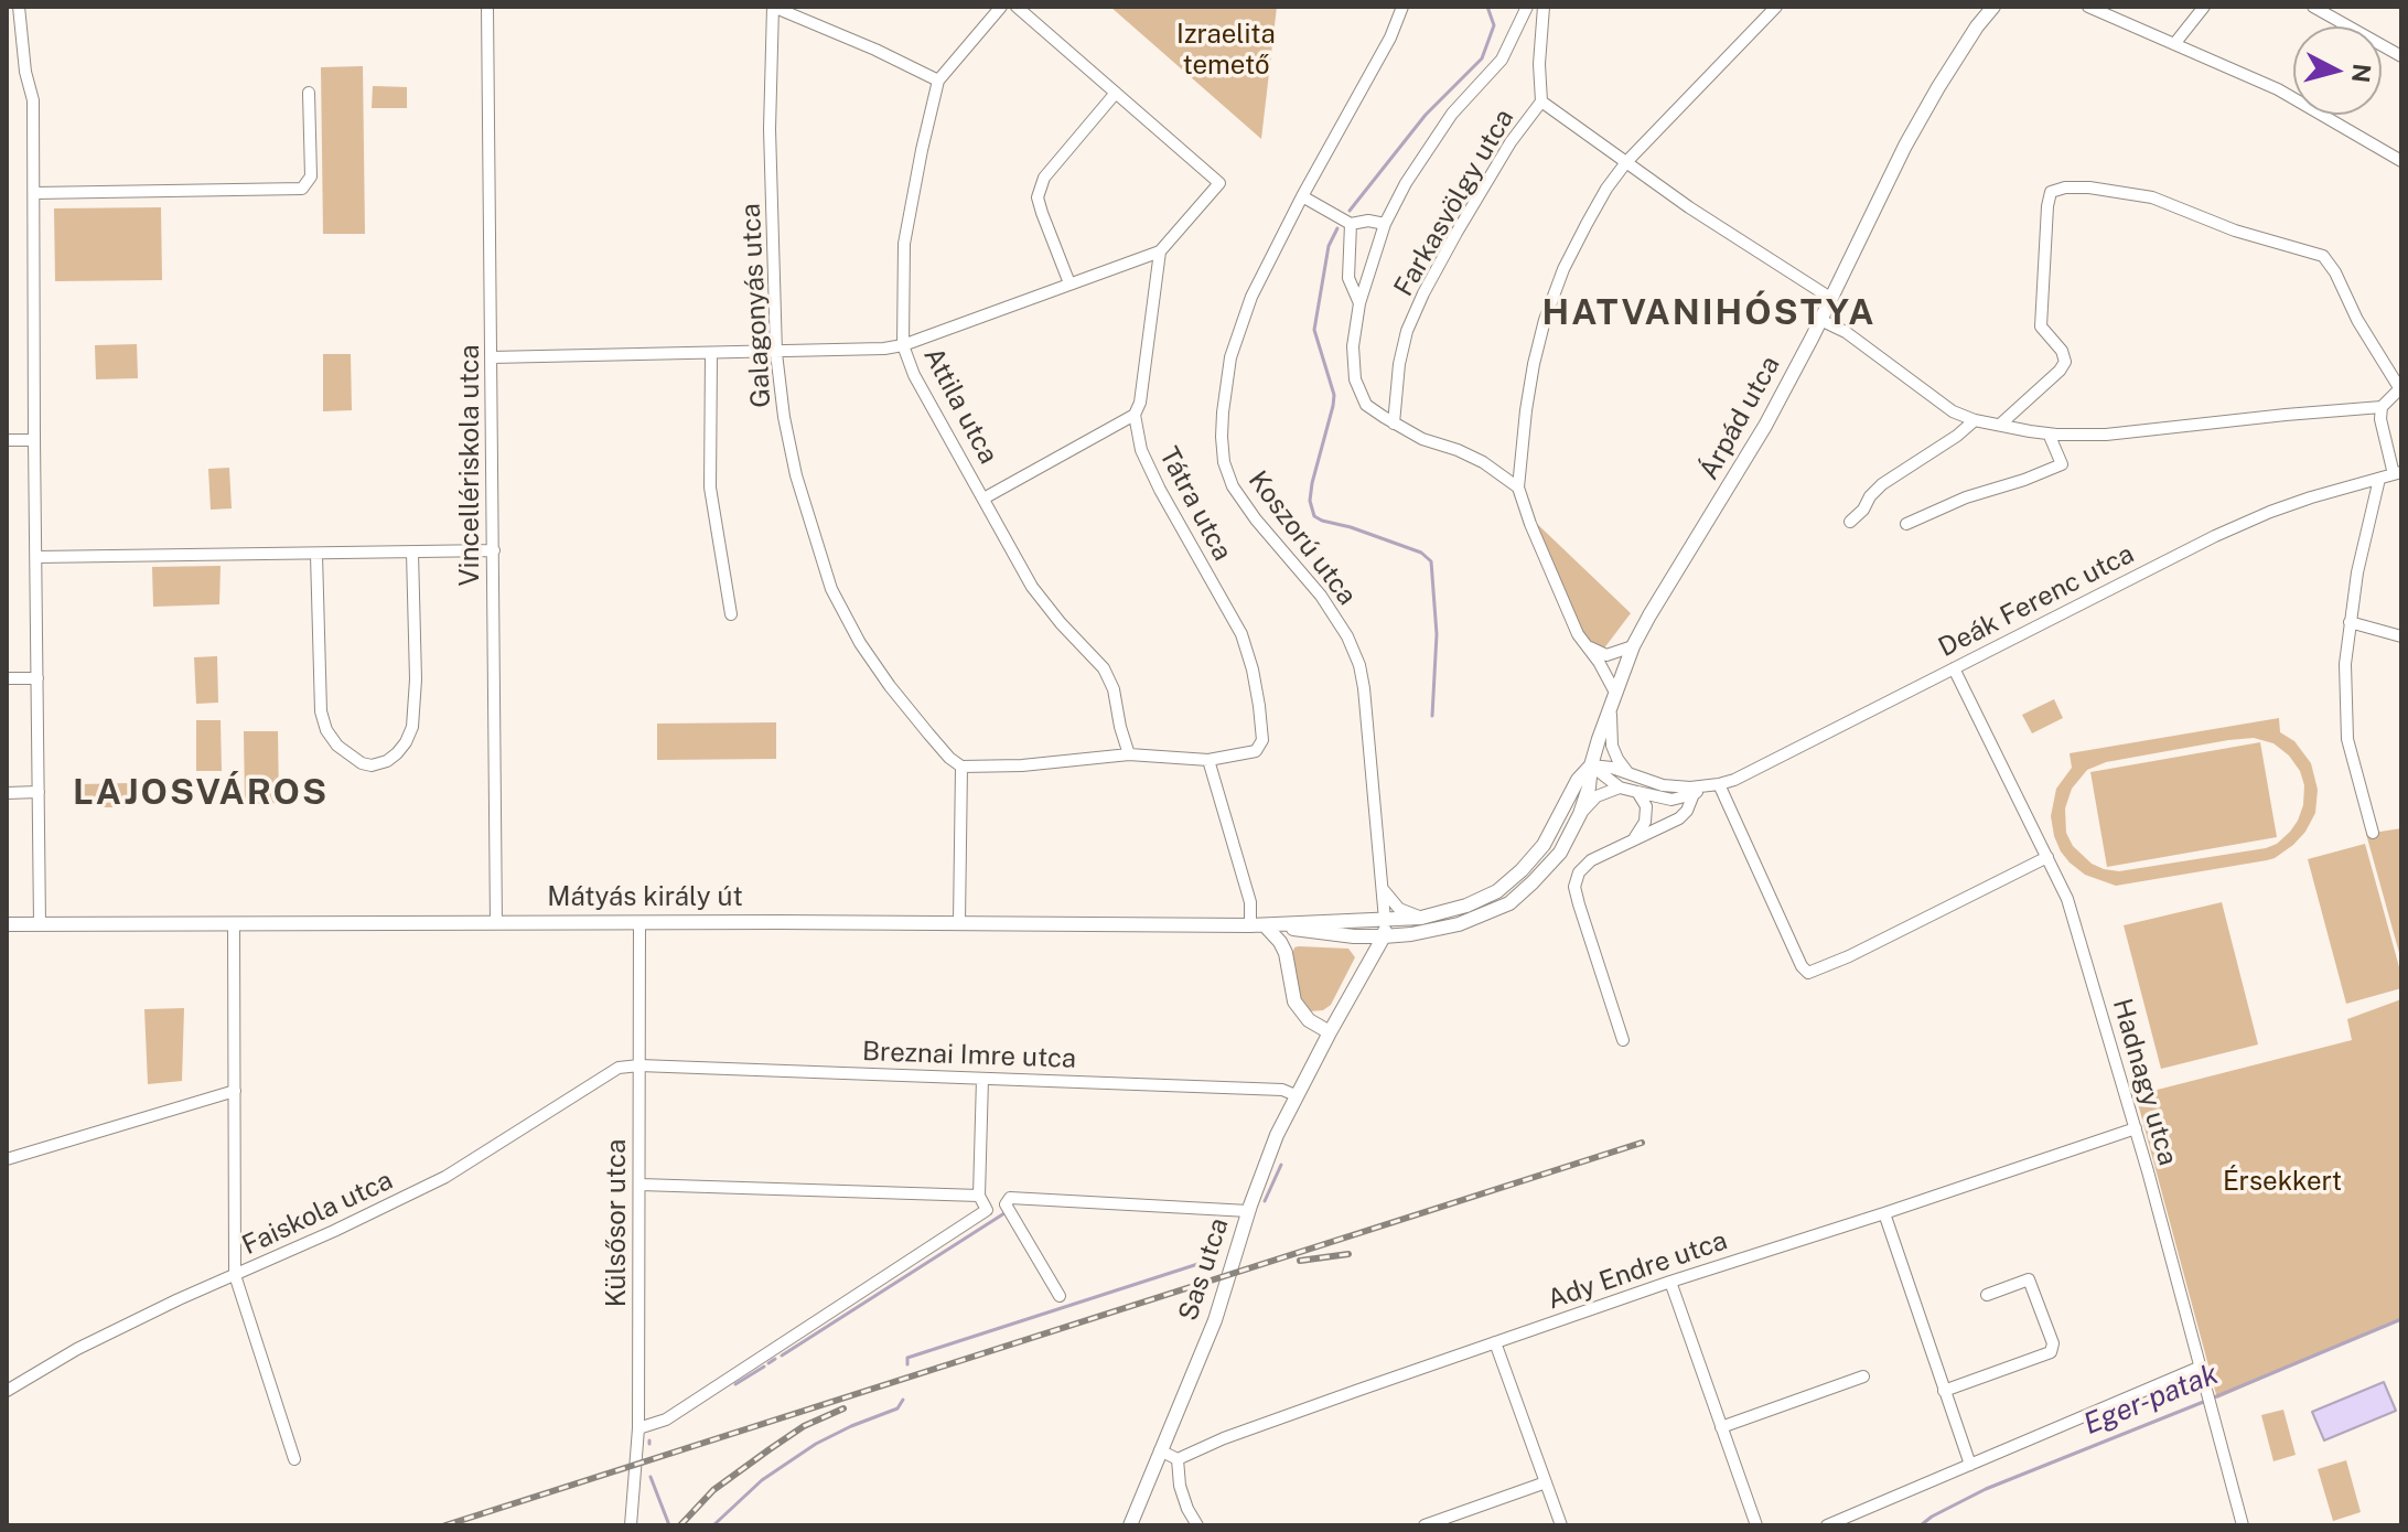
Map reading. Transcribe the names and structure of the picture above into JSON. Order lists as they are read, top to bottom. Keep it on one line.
{"streets":{"main road":["Árpád utca","Mátyás király út","Sas utca"],"street":["Farkasvölgy utca","Galagonyás utca","Attila utca","Vincellériskola utca","Tátra utca","Koszorú utca","Deák Ferenc utca","Breznai Imre utca","Hadnagy utca","Faiskola utca","Külsősor utca","Ady Endre utca"]},"crossings":[["Árpád utca","Deák Ferenc utca"],["Árpád utca","Mátyás király út"],["Vincellériskola utca","Mátyás király út"],["Koszorú utca","Mátyás király út"],["Koszorú utca","Sas utca"],["Deák Ferenc utca","Mátyás király út"],["Deák Ferenc utca","Hadnagy utca"],["Mátyás király út","Külsősor utca"],["Mátyás király út","Sas utca"],["Breznai Imre utca","Faiskola utca"],["Breznai Imre utca","Külsősor utca"],["Breznai Imre utca","Sas utca"],["Hadnagy utca","Ady Endre utca"],["Faiskola utca","Külsősor utca"]],"districts":["HATVANIHÓSTYA","LAJOSVÁROS"],"water":["Eger-patak"],"parks":["Izraelita temető","Érsekkert"],"north":"right"}
